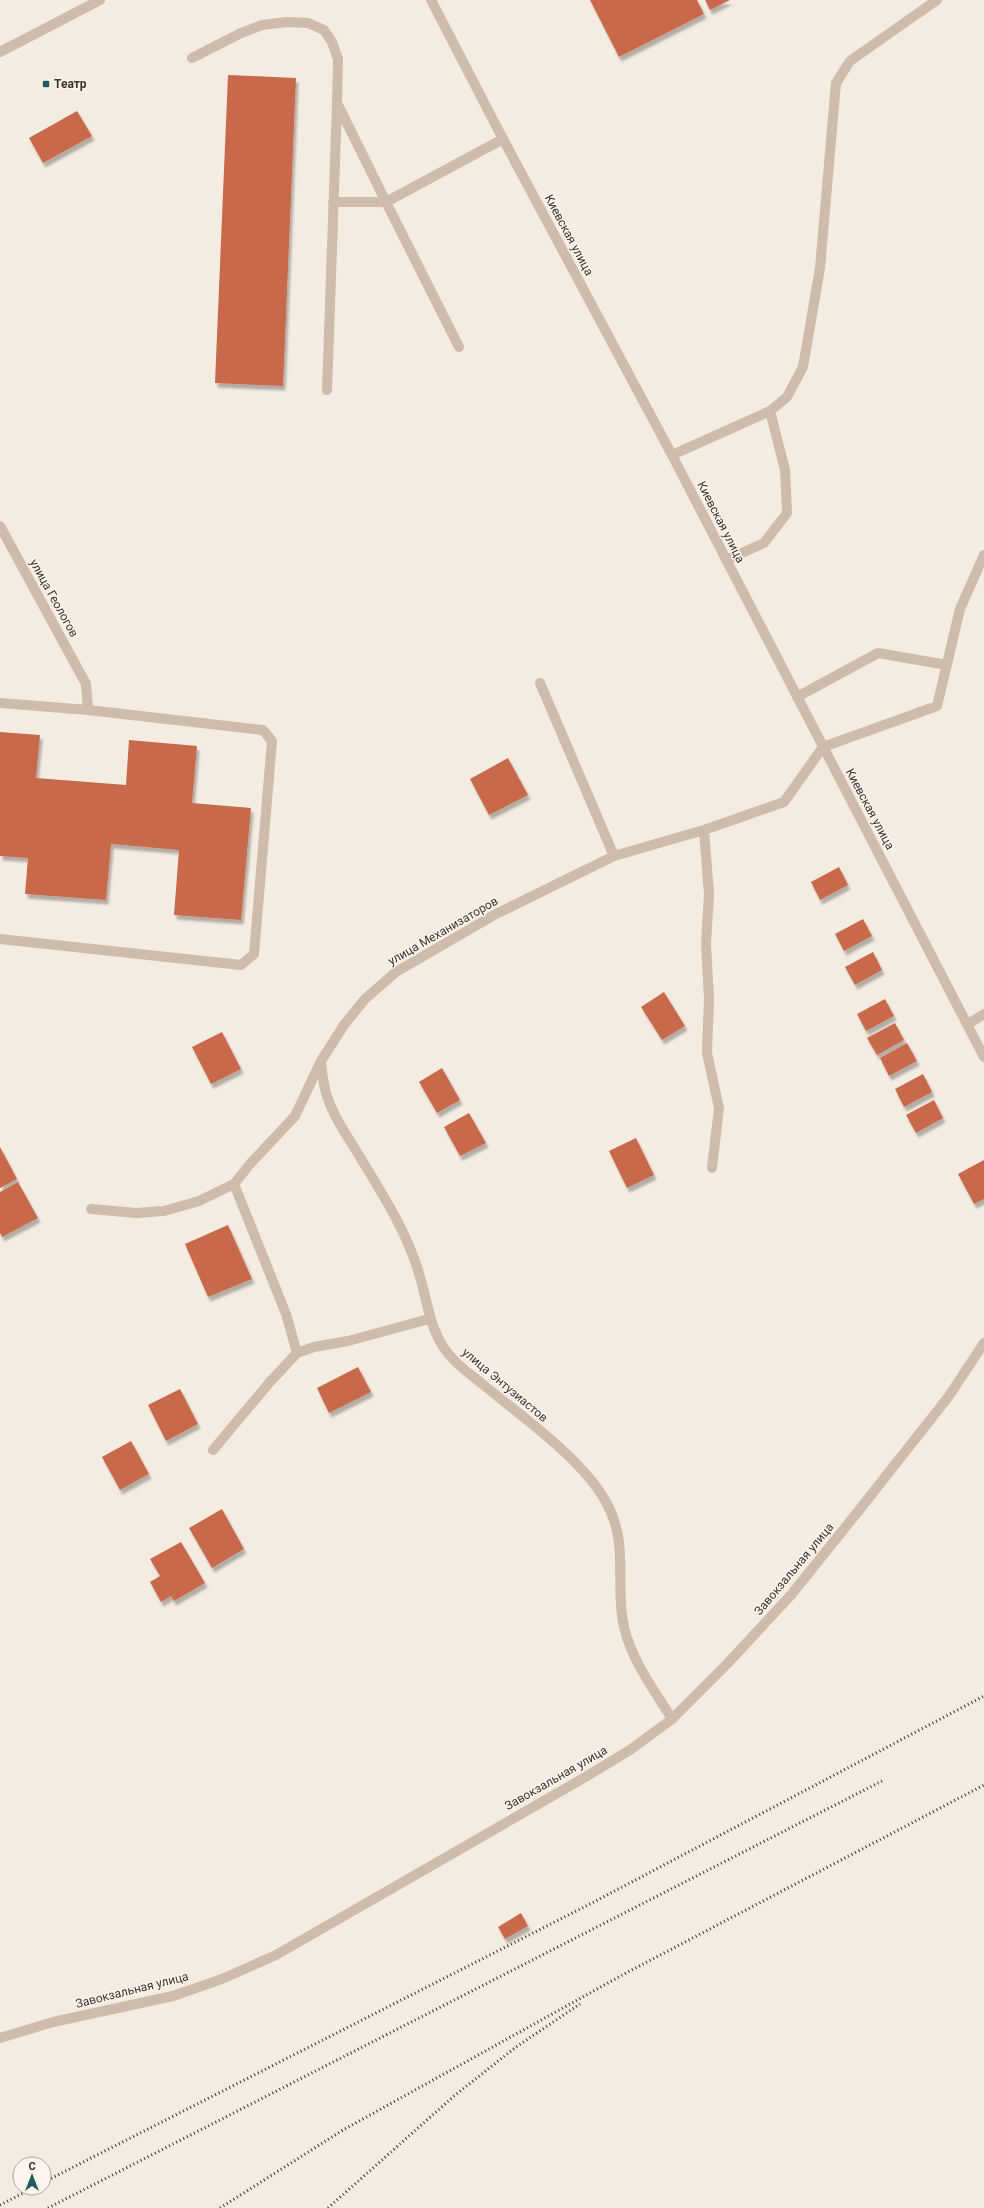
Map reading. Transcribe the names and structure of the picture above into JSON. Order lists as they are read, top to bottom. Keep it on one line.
{"streets":{"street":["Киевская улица","улица Геологов","улица Механизаторов","улица Энтузиастов","Завокзальная улица"]},"crossings":[["Киевская улица","улица Механизаторов"],["улица Механизаторов","улица Энтузиастов"],["улица Энтузиастов","Завокзальная улица"]],"places":{"transit":["Театр"]},"north":"top"}
